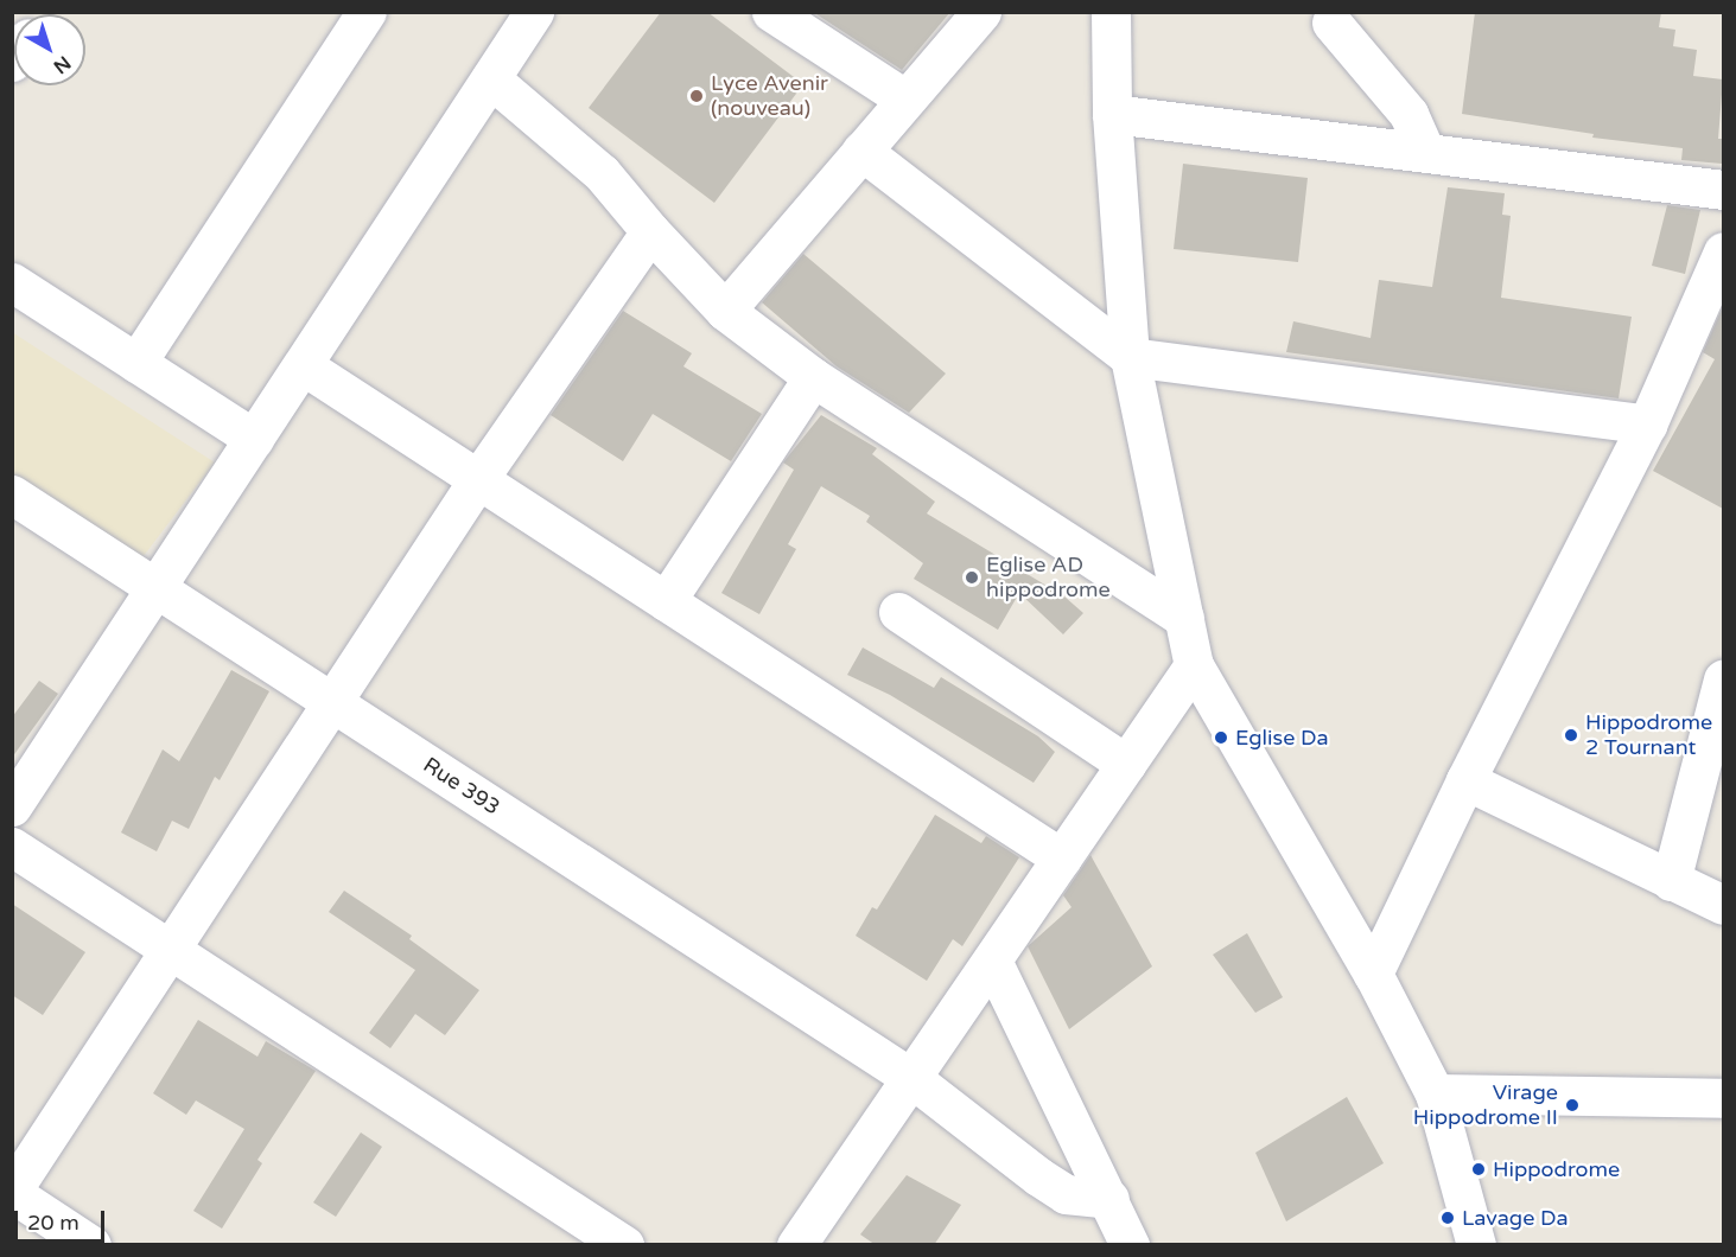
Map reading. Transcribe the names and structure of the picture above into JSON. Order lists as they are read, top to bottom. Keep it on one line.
{"streets":{"street":["Rue 393"]},"places":["Lyce Avenir (nouveau)","Eglise AD hippodrome","Hippodrome 2 Tournant","Eglise Da","Virage Hippodrome II","Hippodrome","Lavage Da"],"scale_bar":"20 m","north":"bottom right"}
